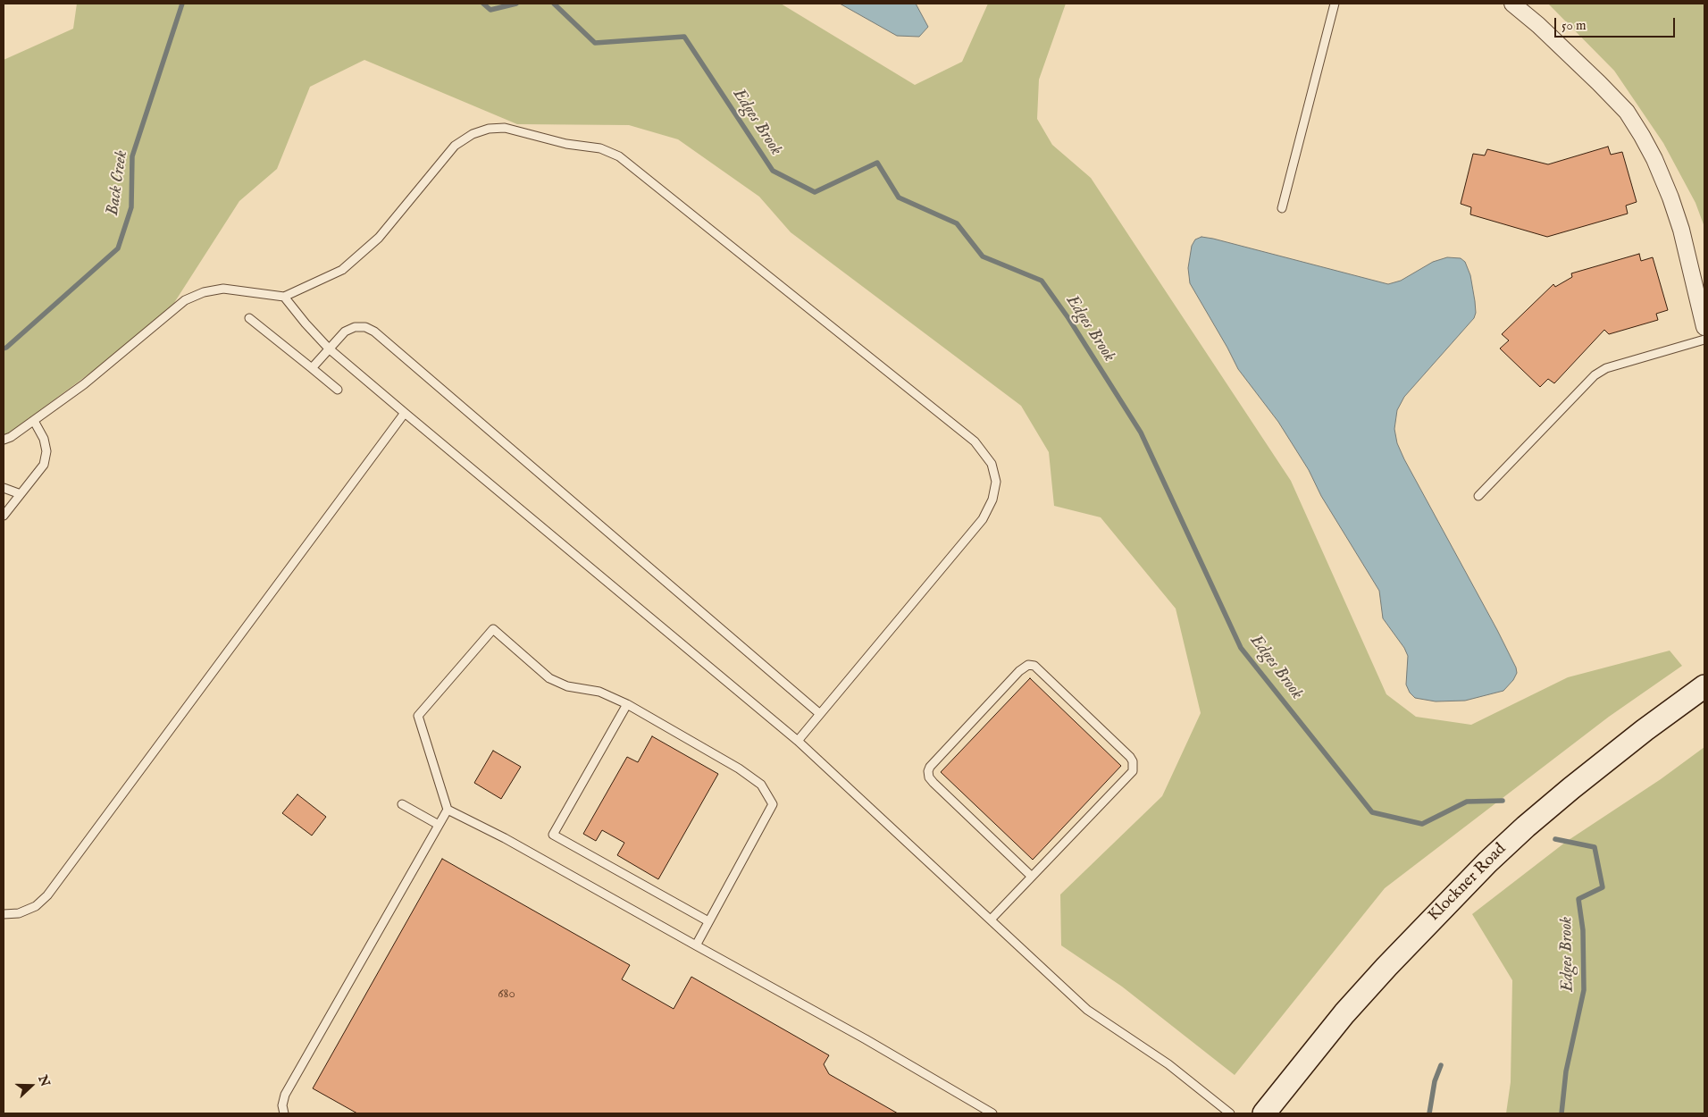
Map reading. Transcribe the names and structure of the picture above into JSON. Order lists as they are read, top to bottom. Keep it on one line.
{"streets":{"main road":["Klockner Road"]},"water":["Edges Brook","Back Creek"],"house_numbers":["680"],"scale_bar":"50 m","north":"right"}
